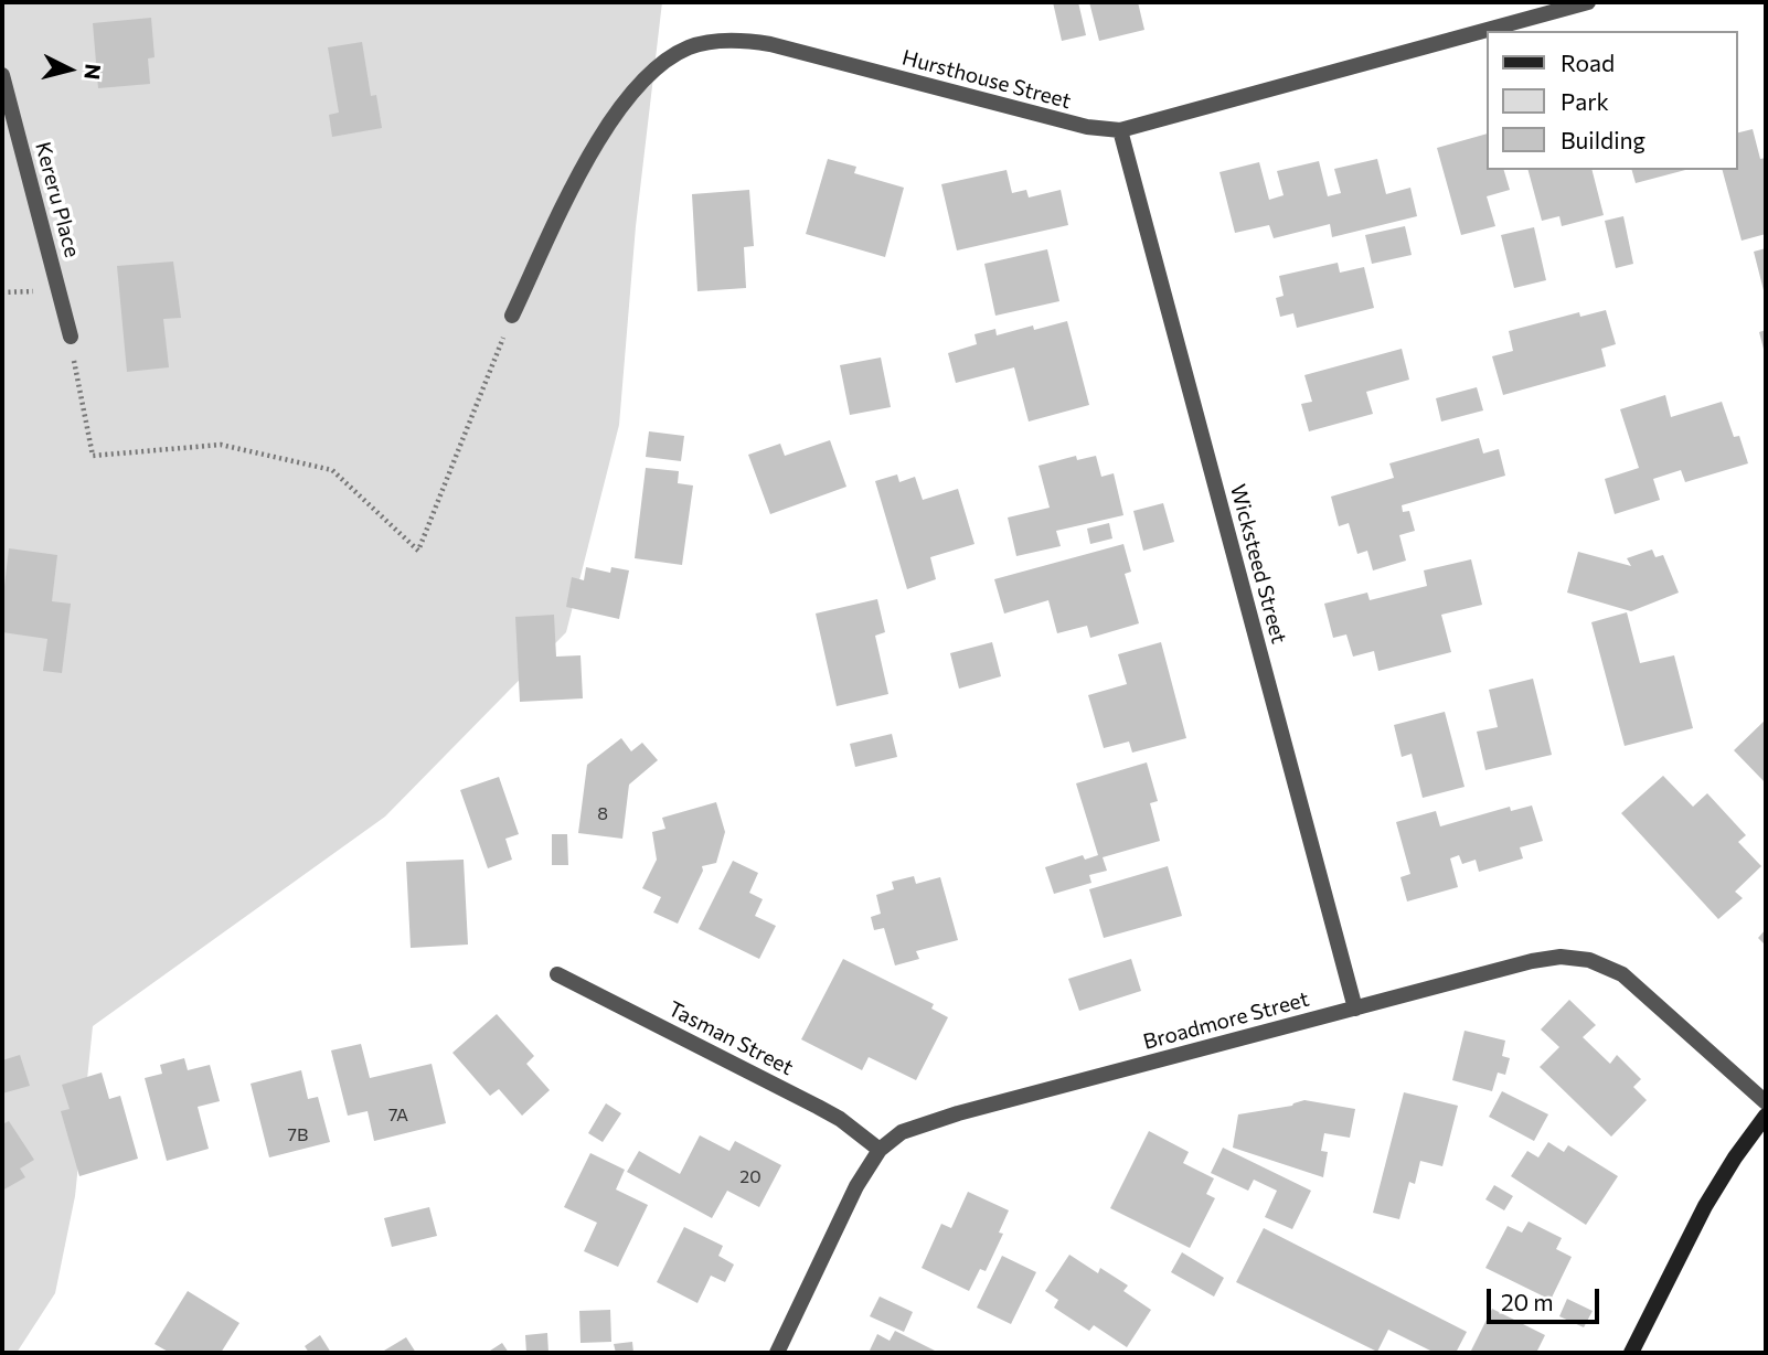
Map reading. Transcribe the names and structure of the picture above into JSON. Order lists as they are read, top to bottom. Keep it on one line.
{"streets":{"street":["Hursthouse Street","Kereru Place","Wicksteed Street","Broadmore Street","Tasman Street"]},"crossings":[["Hursthouse Street","Wicksteed Street"],["Wicksteed Street","Broadmore Street"],["Broadmore Street","Tasman Street"]],"house_numbers":["8","7A","7B","20"],"legend":["Road","Park","Building"],"scale_bar":"20 m","north":"right"}
